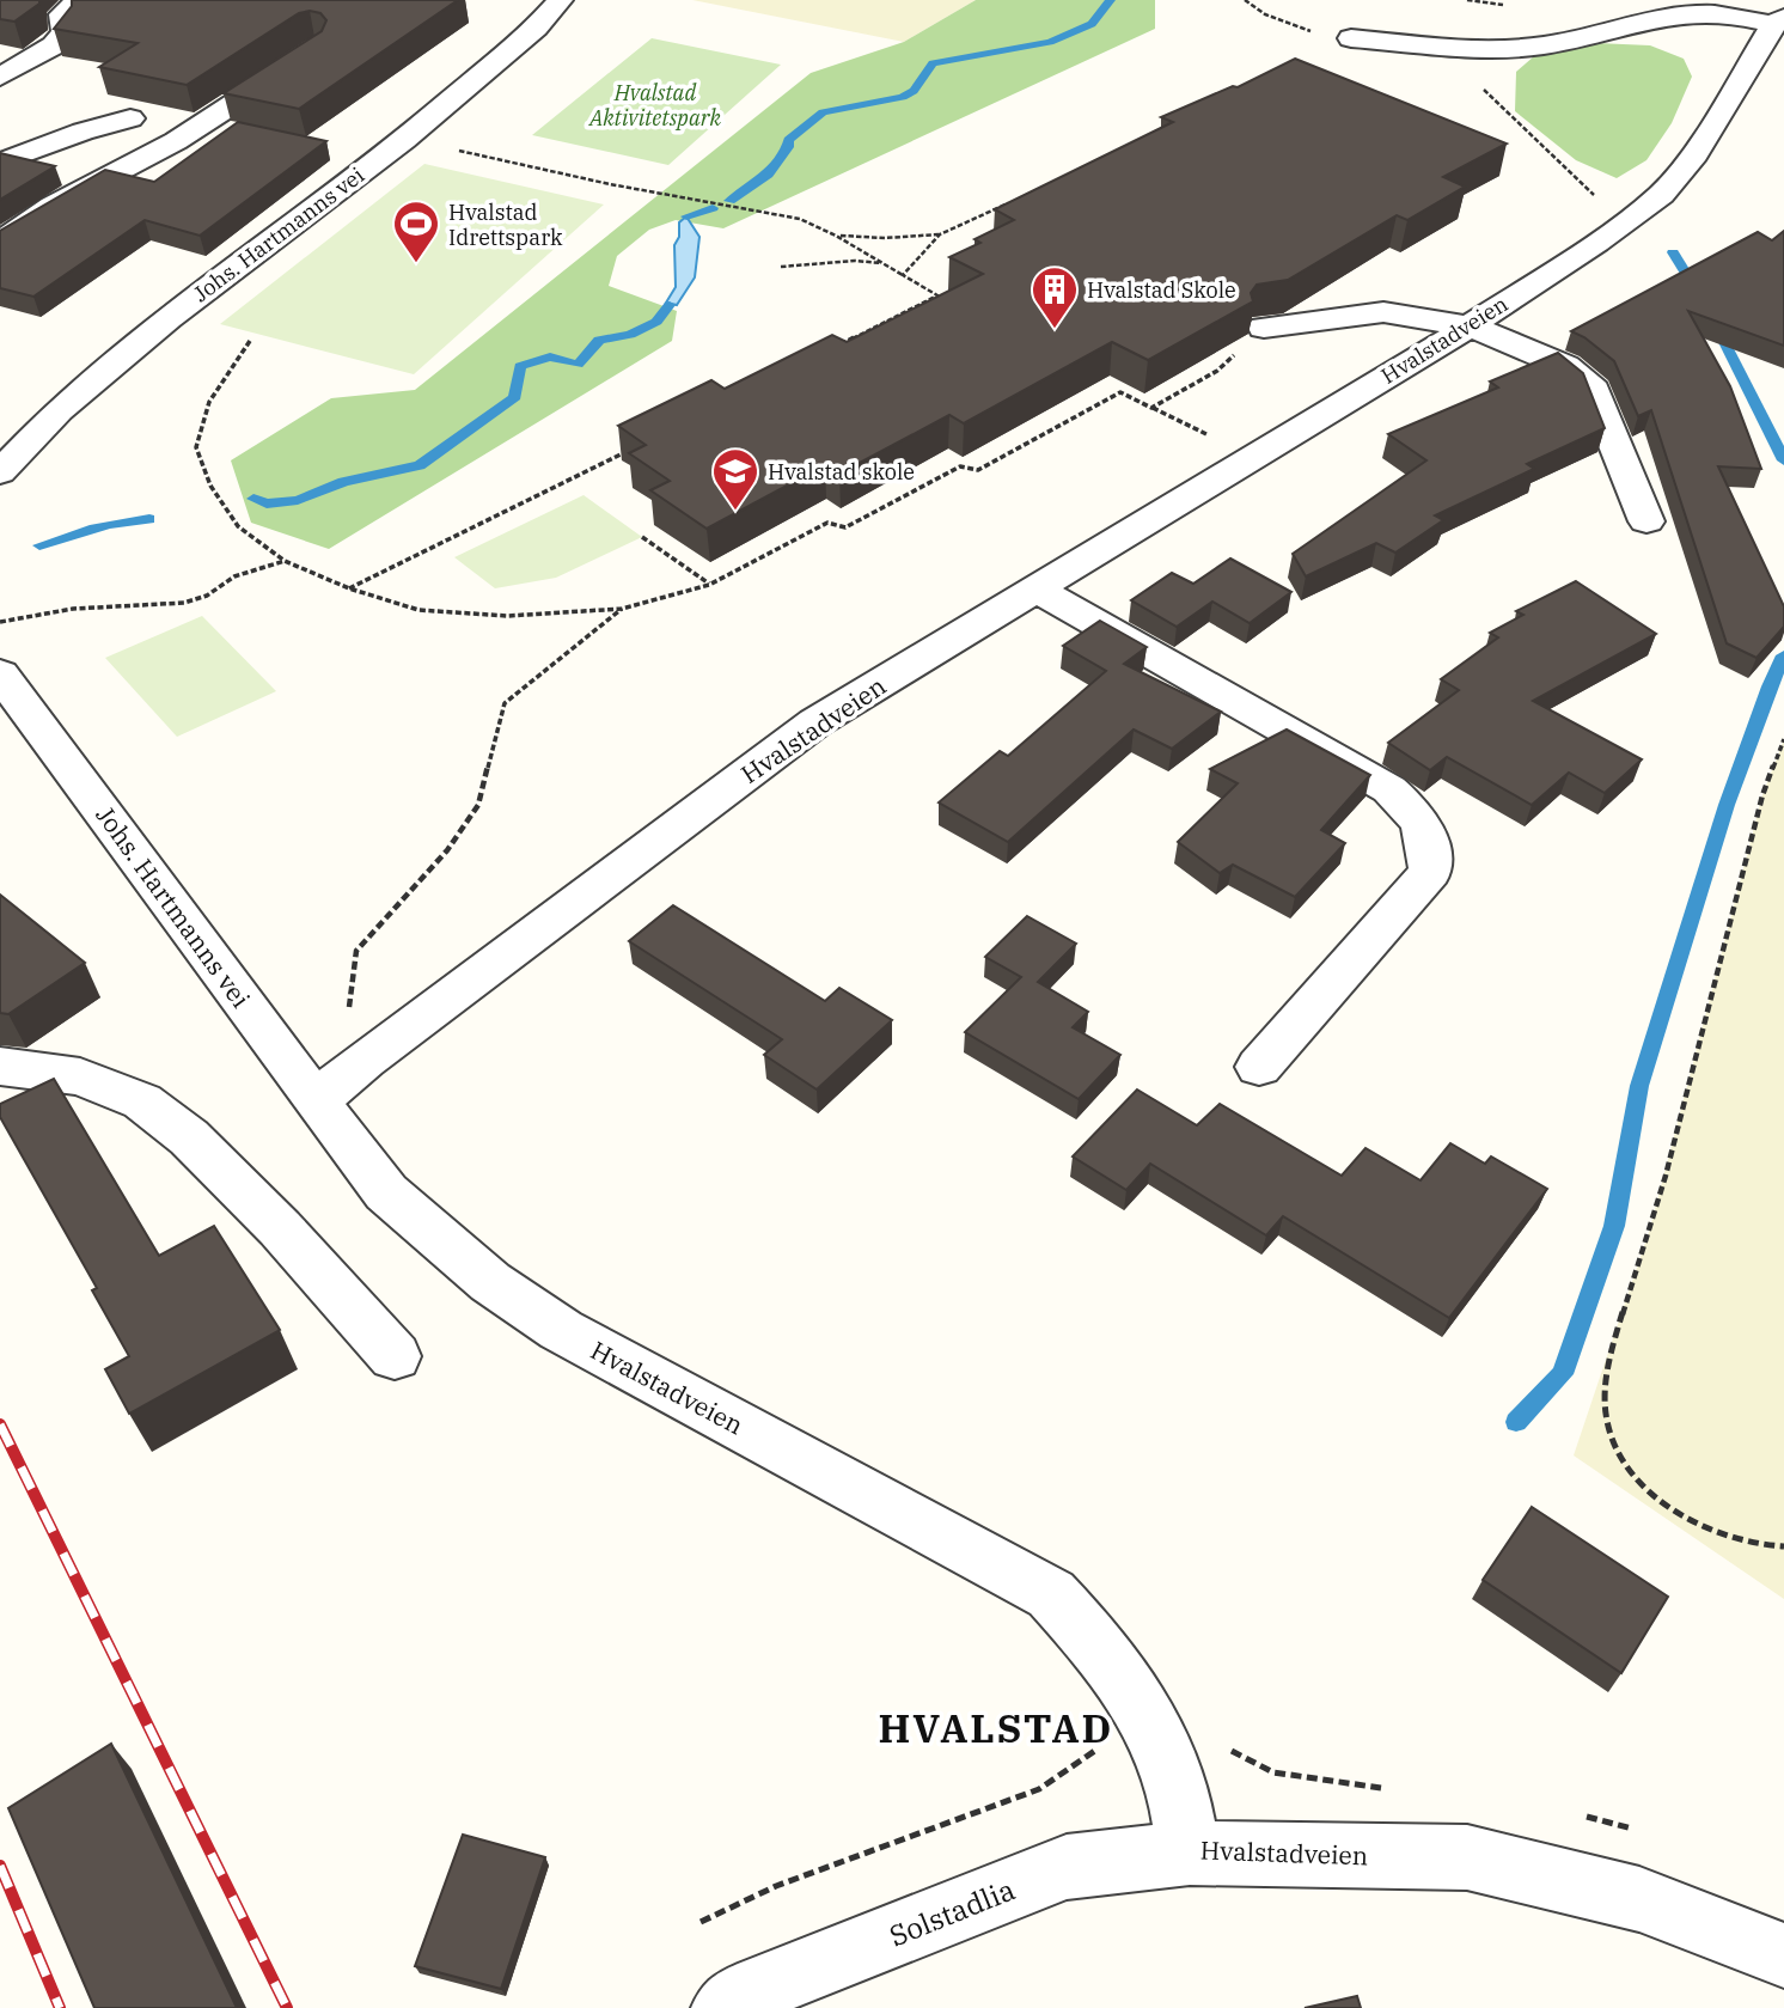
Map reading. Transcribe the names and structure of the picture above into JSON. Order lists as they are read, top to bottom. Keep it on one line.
{"streets":{"street":["Johs. Hartmanns vei","Hvalstadveien","Solstadlia"]},"crossings":[["Johs. Hartmanns vei","Hvalstadveien"],["Hvalstadveien","Solstadlia"]],"districts":["HVALSTAD"],"parks":["Hvalstad Aktivitetspark"],"places":{"sports":["Hvalstad Idrettspark"],"building":["Hvalstad Skole"],"school or university":["Hvalstad skole"]}}
